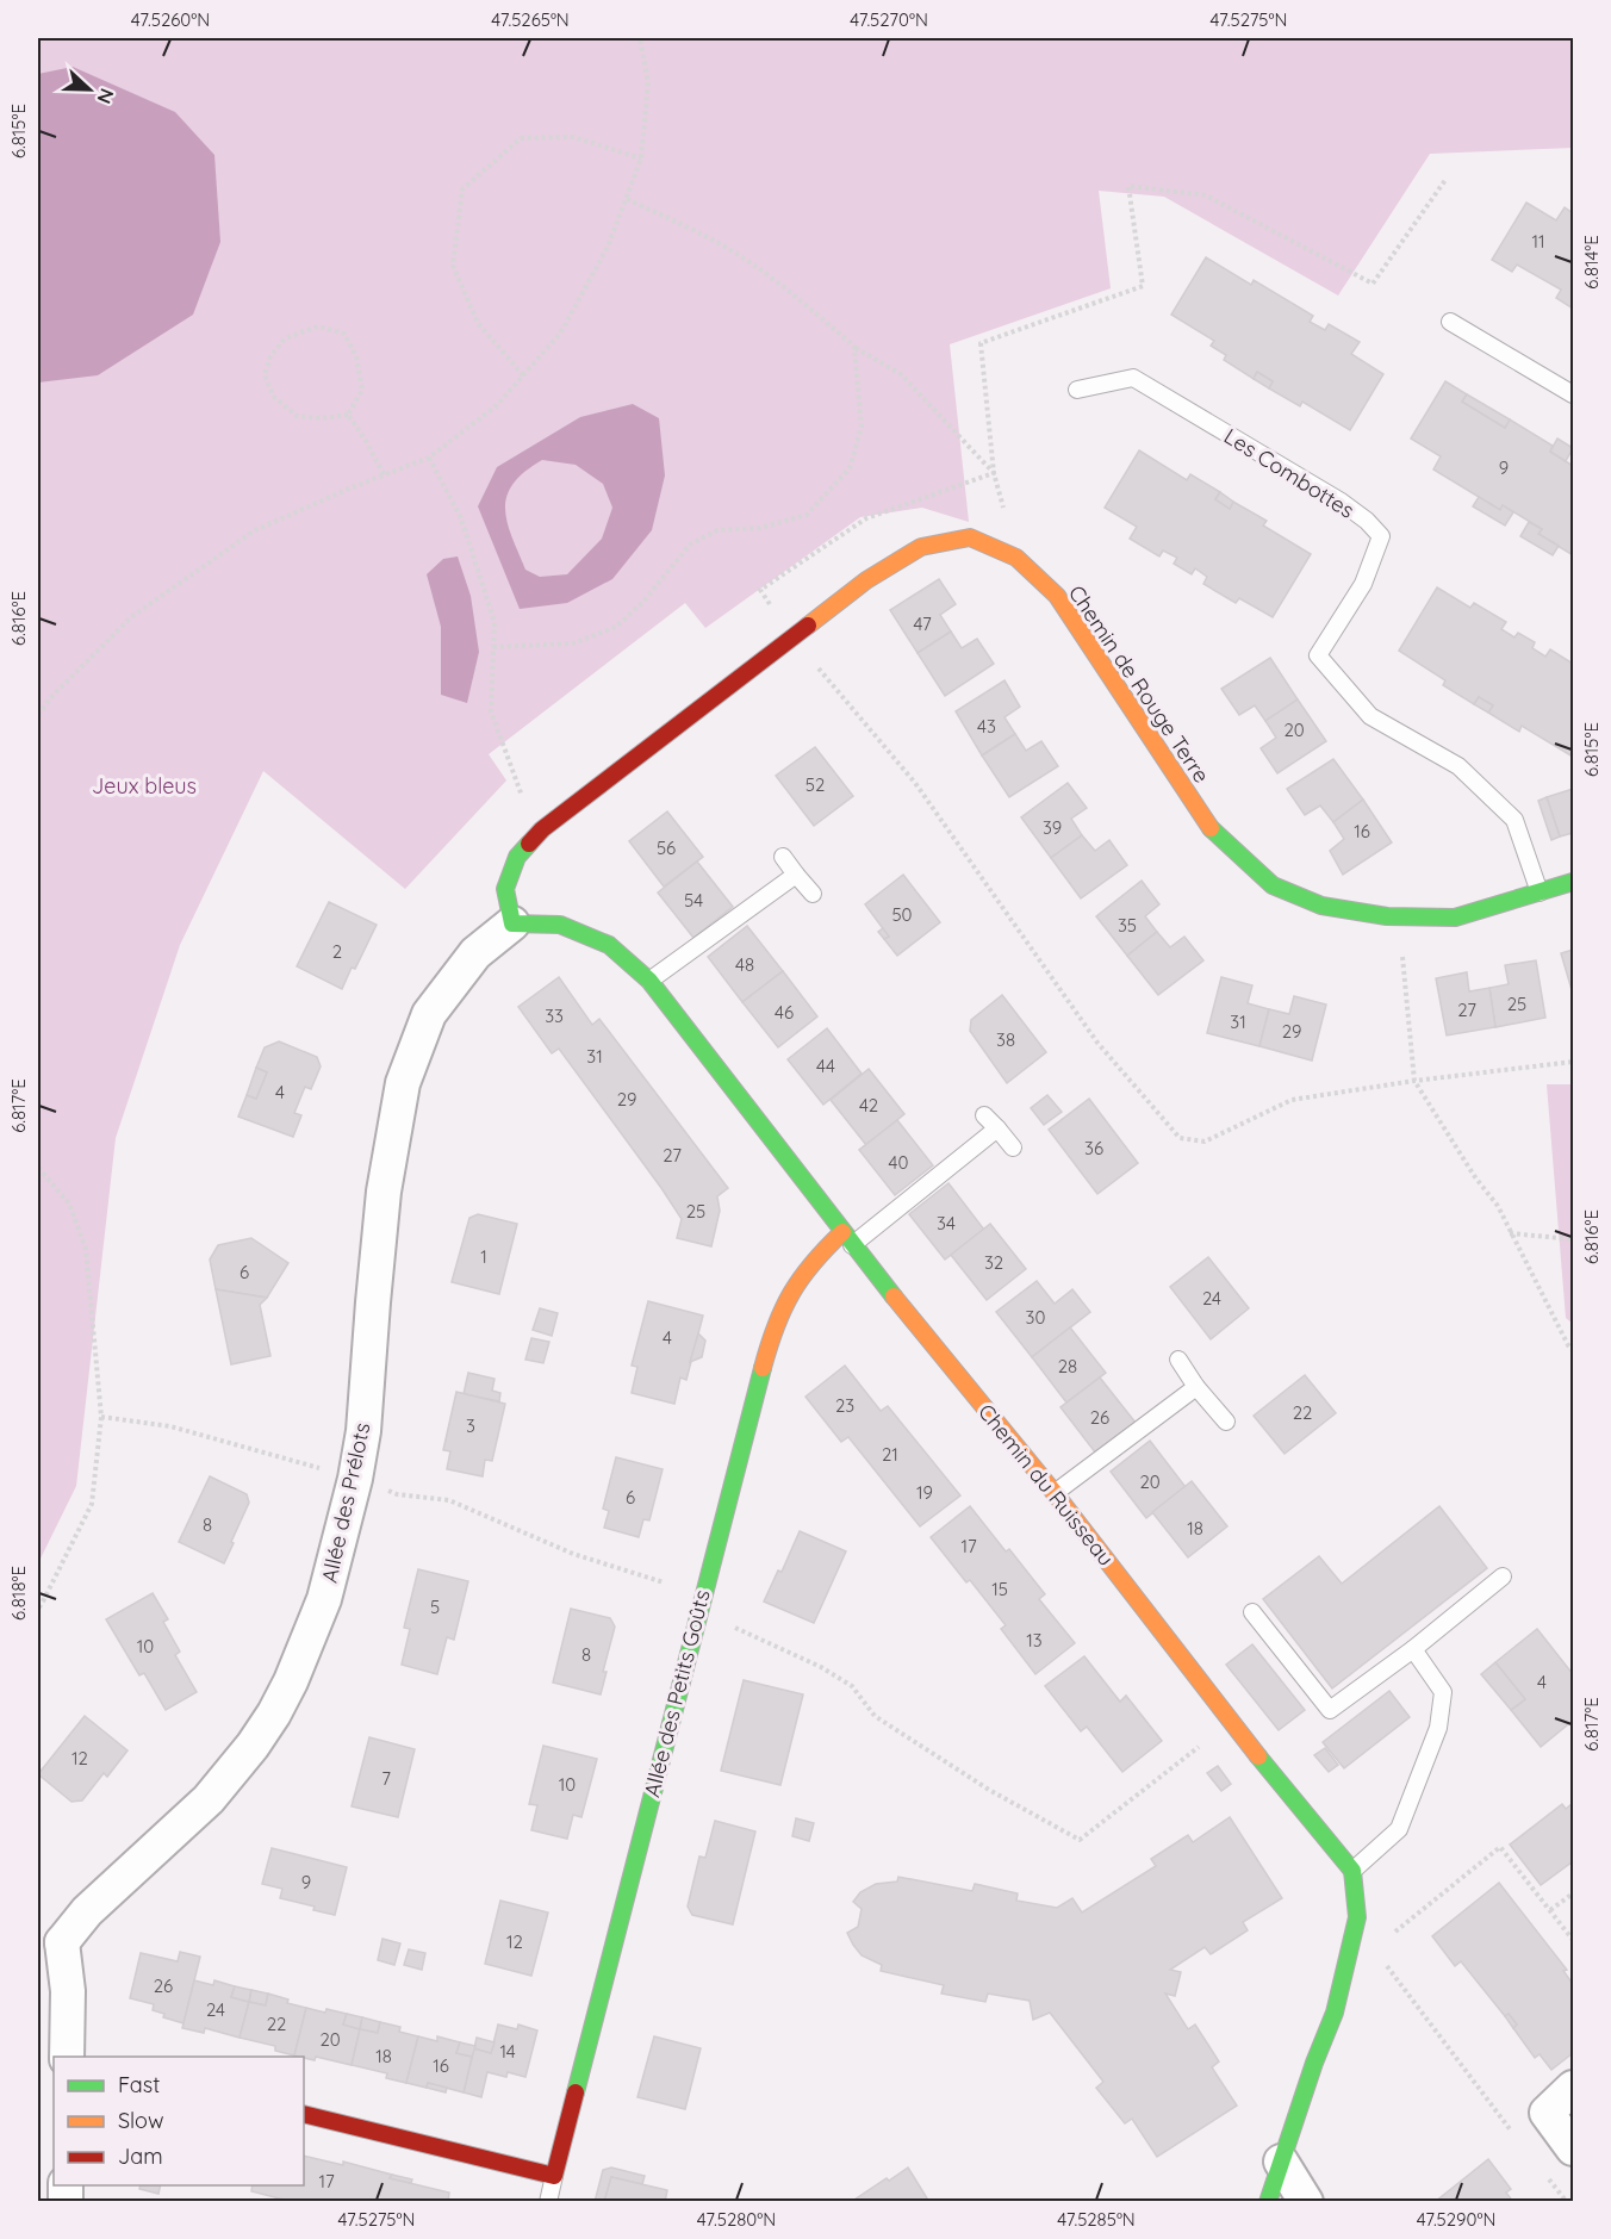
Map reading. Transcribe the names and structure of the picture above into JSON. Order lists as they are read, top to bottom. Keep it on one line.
{"streets":{"street":["Chemin de Rouge Terre","Chemin du Ruisseau","Allée des Prélots","Allée des Petits Goûts"],"lane":["Les Combottes"]},"crossings":[["Les Combottes","Chemin de Rouge Terre"],["Chemin de Rouge Terre","Chemin du Ruisseau"],["Chemin de Rouge Terre","Allée des Prélots"],["Chemin du Ruisseau","Allée des Prélots"],["Chemin du Ruisseau","Allée des Petits Goûts"]],"parks":["Jeux bleus"],"house_numbers":["11","9","47","43","20","52","39","16","56","54","50","35","2","48","25","27","46","33","31","29","38","31","44","4","29","42","36","27","40","25","34","1","32","6","24","30","4","28","23","22","26","3","21","20","19","6","8","18","17","15","5","13","10","8","4","12","7","10","9","12","26","24","22","20","14","18","16","17"],"legend":["Fast","Slow","Jam"],"north":"right","coordinates":["47.5260°N","47.5265°N","47.5270°N","47.5275°N","6.815°E","6.814°E","6.816°E","6.817°E","6.818°E","47.5280°N","47.5285°N","47.5290°N"]}
